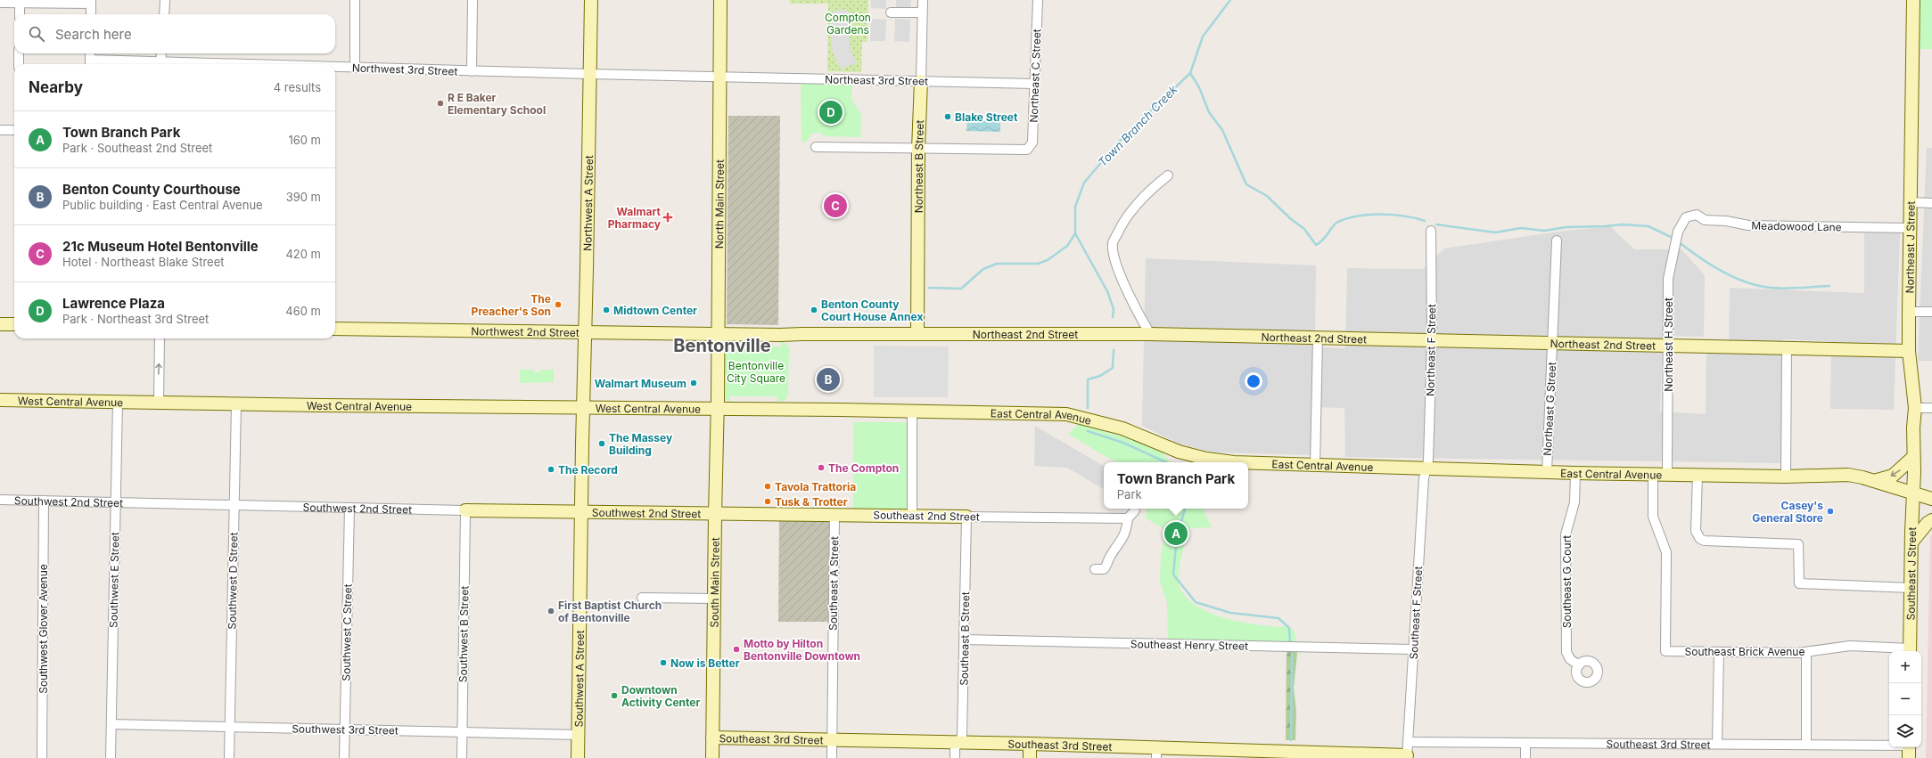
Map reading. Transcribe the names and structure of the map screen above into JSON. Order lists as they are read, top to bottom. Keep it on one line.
{"streets":{"street":["Northwest 3rd Street","Northeast C Street","Northeast 3rd Street","Northeast B Street","Northwest A Street","North Main Street","Meadowood Lane","Northeast J Street","Northwest 2nd Street","Northeast 2nd Street","Northeast H Street","Northeast F Street","West Central Avenue","Northeast G Street","East Central Avenue","Southwest 2nd Street","Southeast 2nd Street","Southeast J Street","Southwest E Street","Southwest D Street","Southeast G Court","South Main Street","Southeast A Street","Southeast F Street","Southwest Glover Avenue","Southwest C Street","Southwest B Street","Southeast B Street","Southeast Henry Street","Southeast Brick Avenue","Southwest A Street","Southwest 3rd Street","Southeast 3rd Street"]},"crossings":[["Northwest 3rd Street","Northeast 3rd Street"],["Northwest 3rd Street","Northwest A Street"],["Northwest 3rd Street","North Main Street"],["Northeast C Street","Northeast 3rd Street"],["Northeast C Street","Northeast B Street"],["Northeast 3rd Street","Northeast B Street"],["Northeast 3rd Street","North Main Street"],["Northeast B Street","Northeast 2nd Street"],["Northwest A Street","Northwest 2nd Street"],["Northwest A Street","West Central Avenue"],["Northwest A Street","Southwest A Street"],["North Main Street","Northwest 2nd Street"],["North Main Street","Northeast 2nd Street"],["North Main Street","West Central Avenue"],["North Main Street","East Central Avenue"],["North Main Street","South Main Street"],["Meadowood Lane","Northeast J Street"],["Meadowood Lane","Northeast H Street"],["Northeast J Street","Northeast 2nd Street"],["Northeast J Street","East Central Avenue"],["Northeast J Street","Southeast J Street"],["Northwest 2nd Street","Northeast 2nd Street"],["Northeast 2nd Street","Northeast H Street"],["Northeast 2nd Street","Northeast F Street"],["Northeast 2nd Street","Northeast G Street"],["Northeast H Street","East Central Avenue"],["Northeast F Street","East Central Avenue"],["Northeast F Street","Southeast F Street"],["West Central Avenue","East Central Avenue"],["West Central Avenue","Southwest E Street"],["West Central Avenue","Southwest D Street"],["West Central Avenue","South Main Street"],["West Central Avenue","Southwest A Street"],["Northeast G Street","East Central Avenue"],["East Central Avenue","Southeast J Street"],["East Central Avenue","Southeast G Court"],["East Central Avenue","South Main Street"],["East Central Avenue","Southeast F Street"],["East Central Avenue","Southeast Brick Avenue"],["Southwest 2nd Street","Southeast 2nd Street"],["Southwest 2nd Street","Southwest E Street"],["Southwest 2nd Street","Southwest D Street"],["Southwest 2nd Street","South Main Street"],["Southwest 2nd Street","Southwest Glover Avenue"],["Southwest 2nd Street","Southwest C Street"],["Southwest 2nd Street","Southwest B Street"],["Southwest 2nd Street","Southwest A Street"],["Southeast 2nd Street","South Main Street"],["Southeast 2nd Street","Southeast A Street"],["Southeast 2nd Street","Southeast B Street"],["Southeast J Street","Southeast Brick Avenue"],["Southwest E Street","Southwest 3rd Street"],["Southwest D Street","Southwest 3rd Street"],["South Main Street","Southeast 3rd Street"],["Southeast A Street","Southeast 3rd Street"],["Southeast F Street","Southeast Henry Street"],["Southeast F Street","Southeast 3rd Street"],["Southwest C Street","Southwest 3rd Street"],["Southwest B Street","Southwest 3rd Street"],["Southeast B Street","Southeast Henry Street"],["Southeast B Street","Southeast 3rd Street"],["Southwest A Street","Southwest 3rd Street"]],"districts":["Bentonville"],"water":["Town Branch Creek"],"parks":["Compton Gardens","Bentonville City Square"],"places":{"other":["R E Baker Elementary School","Blake Street","The Preacher's Son","Midtown Center","Benton County Court House Annex","Walmart Museum","The Massey Building","The Compton","The Record","Tavola Trattoria","Tusk & Trotter","Casey's General Store","First Baptist Church of Bentonville","Motto by Hilton Bentonville Downtown","Now is Better","Downtown Activity Center"],"health":["Walmart Pharmacy"]},"page":{"search":"Search here","heading":["Nearby","4 results"],"pins":["D","C","B","A"],"list":[{"mark":"A","name":"Town Branch Park","note":"Park · Southeast 2nd Street","value":"160 m"},{"mark":"B","name":"Benton County Courthouse","note":"Public building · East Central Avenue","value":"390 m"},{"mark":"C","name":"21c Museum Hotel Bentonville","note":"Hotel · Northeast Blake Street","value":"420 m"},{"mark":"D","name":"Lawrence Plaza","note":"Park · Northeast 3rd Street","value":"460 m"}],"popup":["Town Branch Park","Park"],"map_buttons":["+","−"]}}
